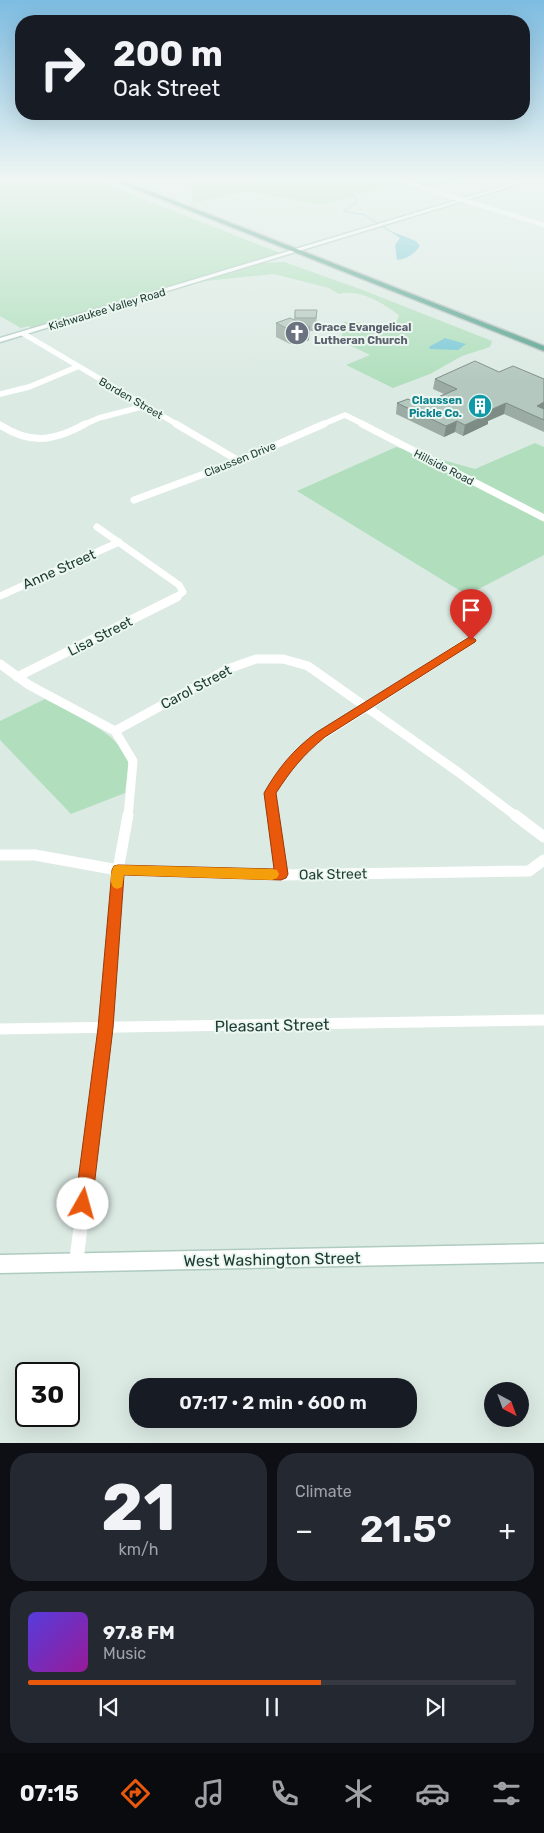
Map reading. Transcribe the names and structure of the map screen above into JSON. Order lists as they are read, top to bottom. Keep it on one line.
{"streets":{"street":["Kishwaukee Valley Road","Borden Street","Claussen Drive","Hillside Road","Anne Street","Lisa Street","Carol Street","Oak Street","Pleasant Street","West Washington Street"]},"crossings":[["Kishwaukee Valley Road","Borden Street"],["Borden Street","Claussen Drive"],["Claussen Drive","Hillside Road"],["Anne Street","Lisa Street"]],"places":{"church":["Grace Evangelical Lutheran Church"],"building":["Claussen Pickle Co."]},"north":"bottom right","page":{"turn":["200 m","Oak Street"],"limit":"30","trip":"07:17 · 2 min · 600 m","tile":[["21","km/h"],"Climate"],"heat":["−","21.5°","+"],"song":["97.8 FM","Music"],"tabs":"07:15"}}
